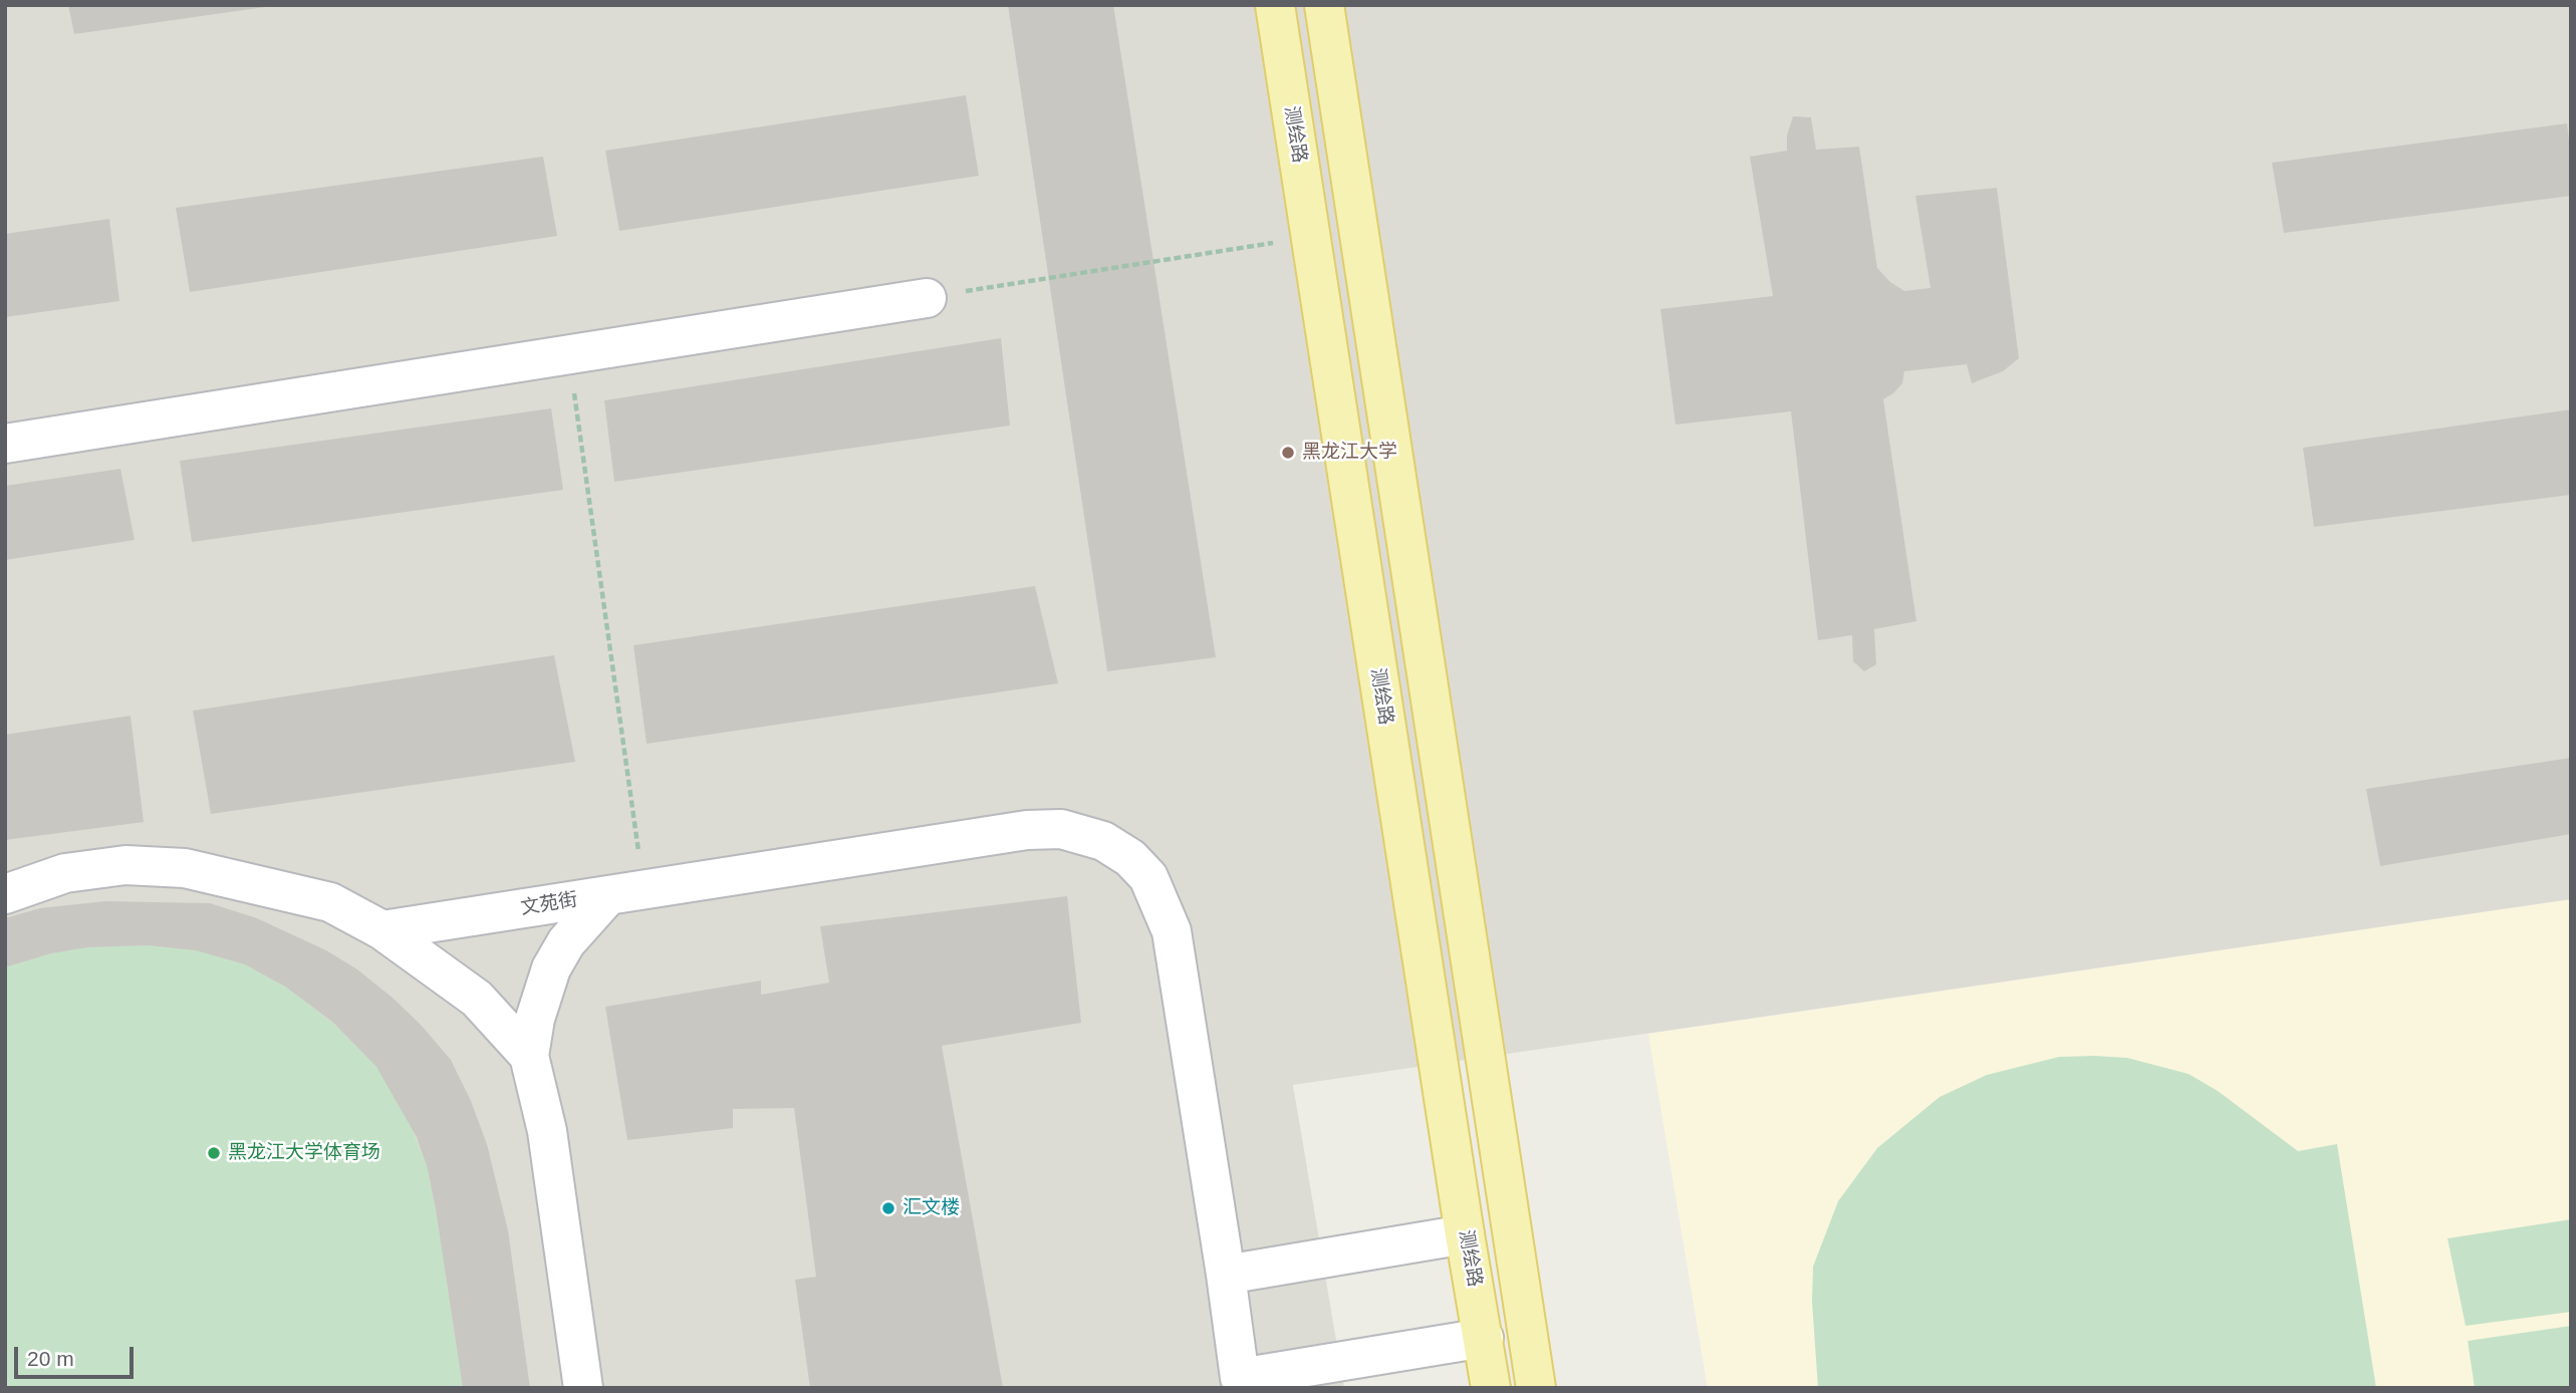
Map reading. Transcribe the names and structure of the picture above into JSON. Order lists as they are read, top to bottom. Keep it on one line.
{"streets":{"main road":["测绘路"],"street":["文苑街"]},"crossings":[["测绘路","文苑街"]],"places":["黑龙江大学","黑龙江大学体育场","汇文楼"],"scale_bar":"20 m"}
